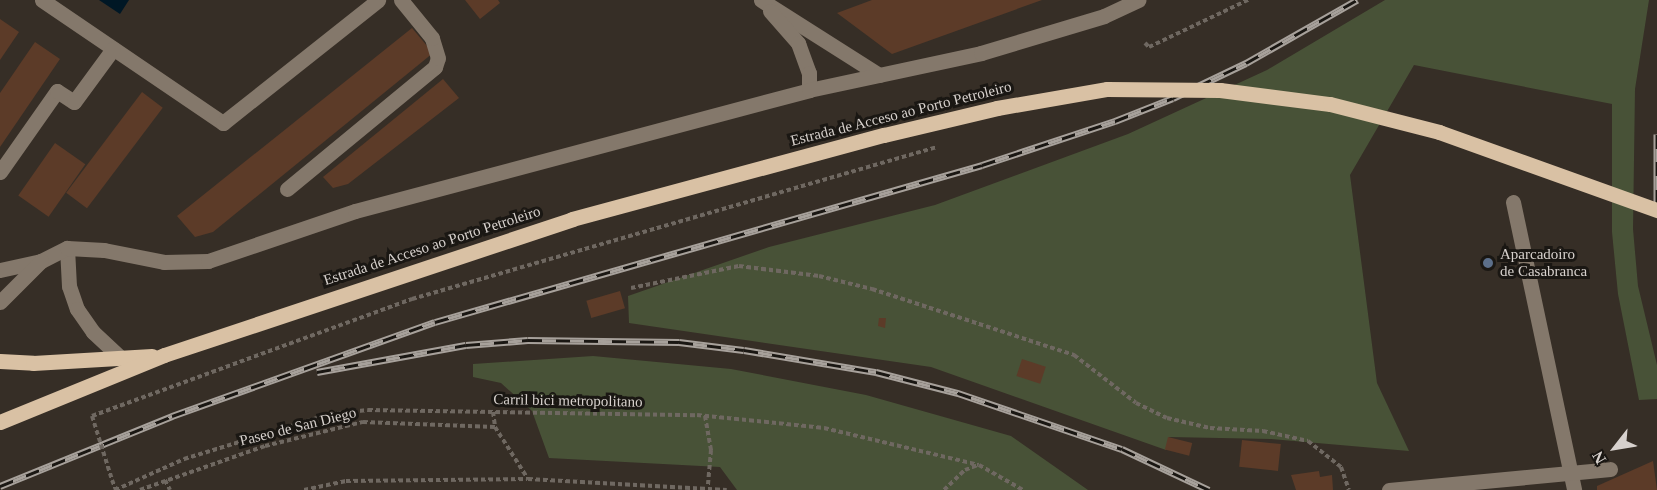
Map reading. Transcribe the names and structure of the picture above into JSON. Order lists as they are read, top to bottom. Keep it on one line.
{"streets":{"main road":["Estrada de Acceso ao Porto Petroleiro"],"path":["Carril bici metropolitano","Paseo de San Diego"]},"places":["Aparcadoiro de Casabranca"],"north":"bottom left"}
